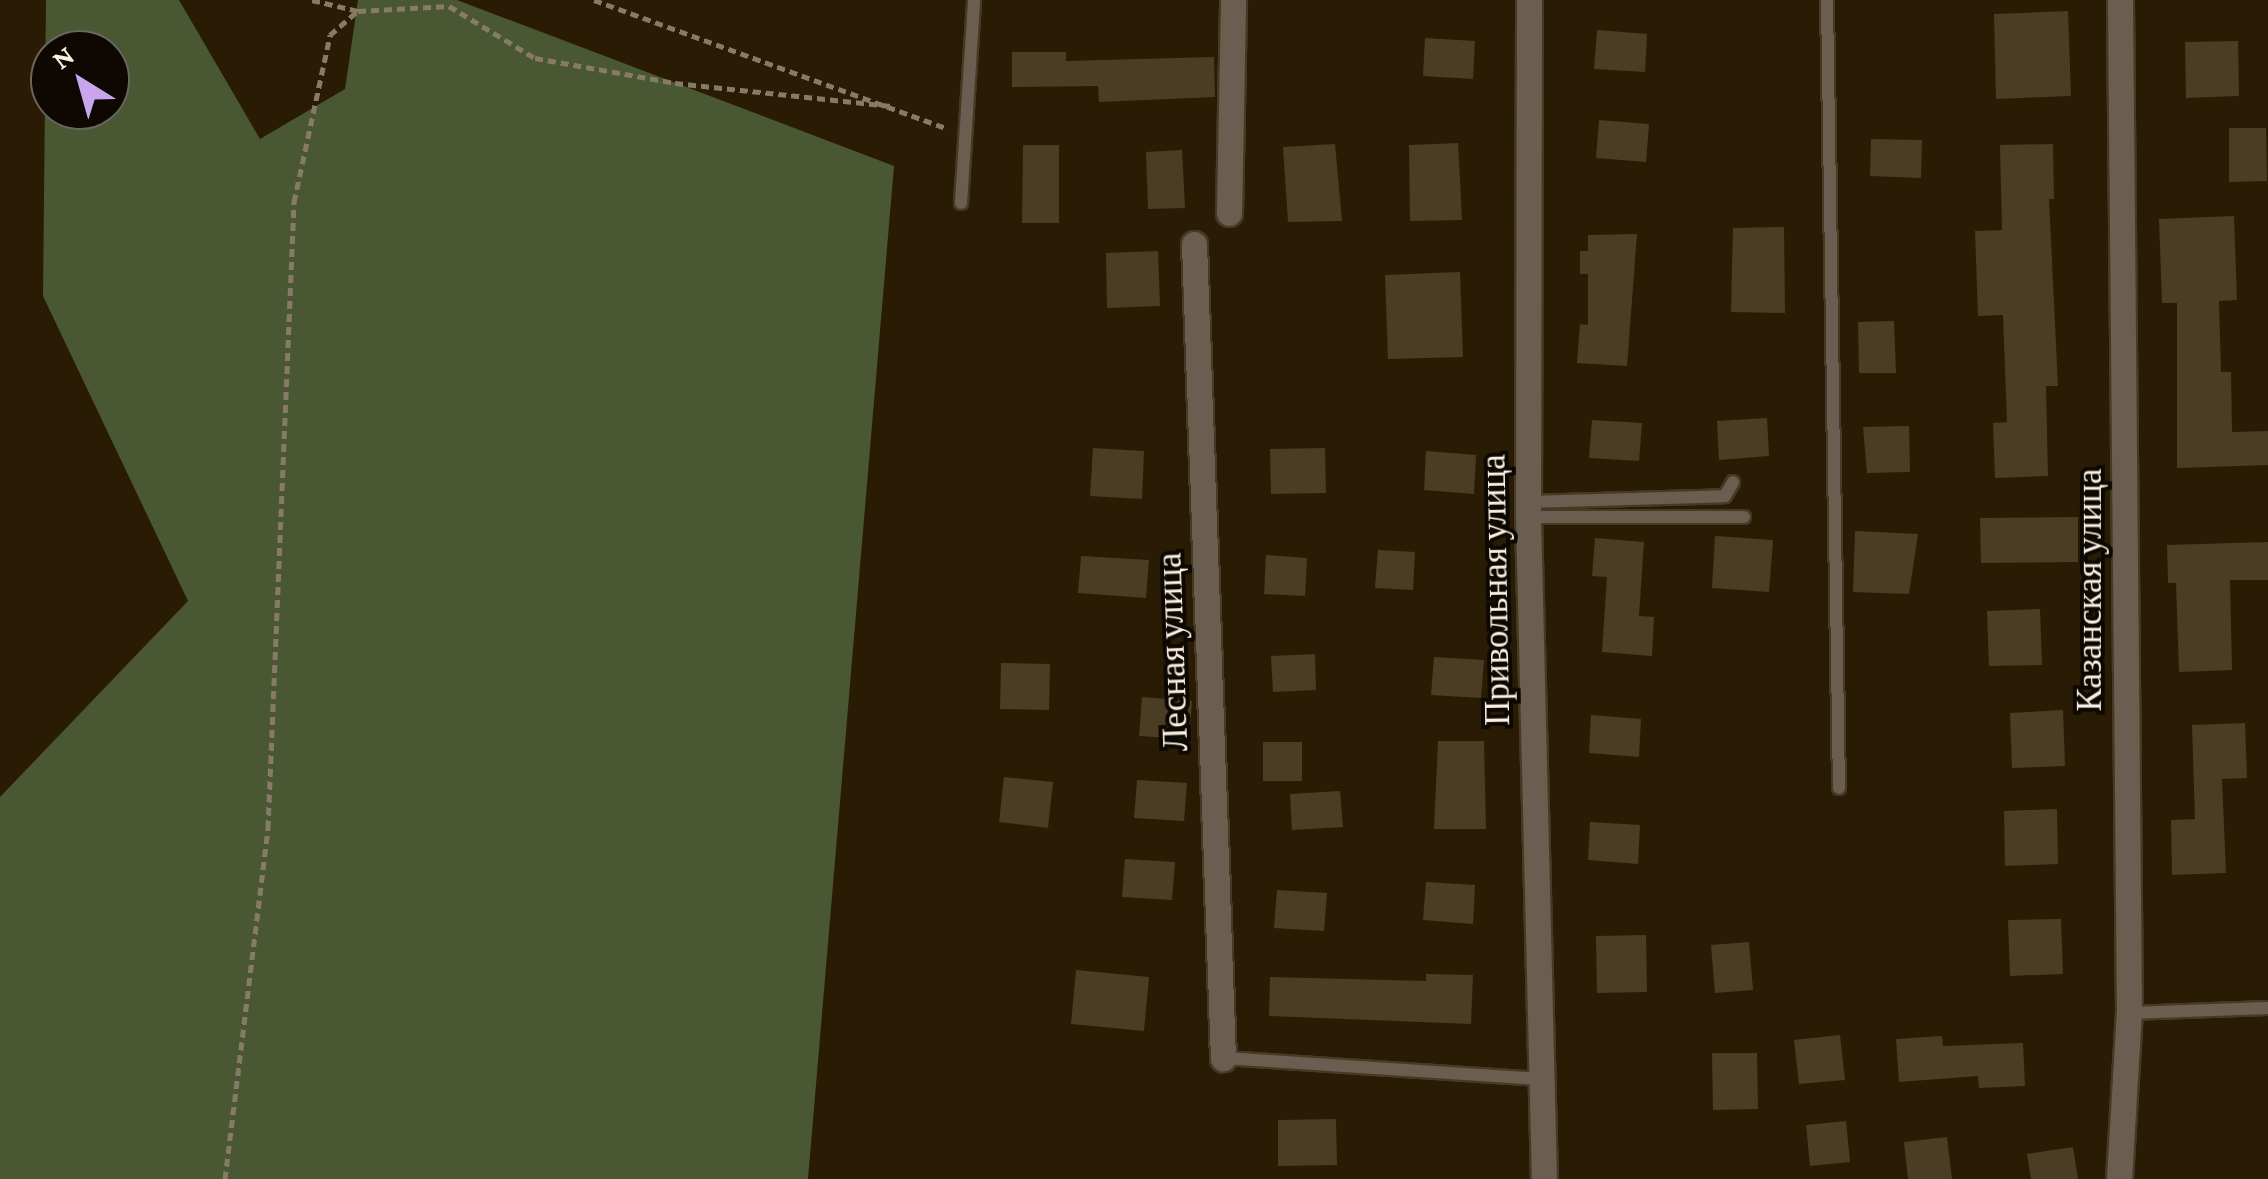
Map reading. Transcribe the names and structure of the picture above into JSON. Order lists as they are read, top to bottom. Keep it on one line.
{"streets":{"street":["Привольная улица","Казанская улица","Лесная улица"]},"north":"top left"}
